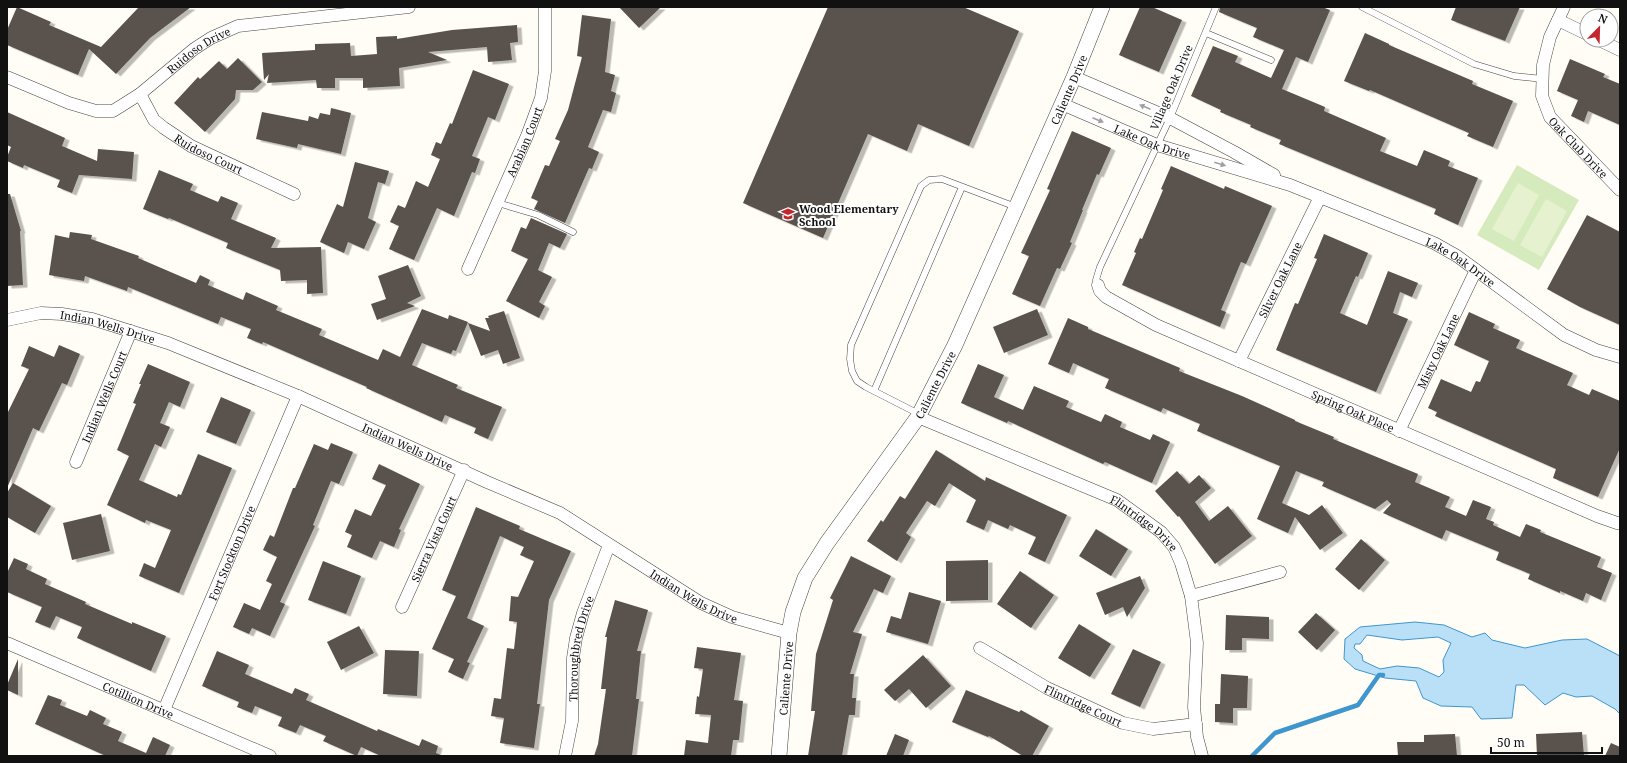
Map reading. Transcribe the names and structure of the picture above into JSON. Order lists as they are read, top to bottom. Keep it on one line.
{"streets":{"street":["Ruidoso Drive","Caliente Drive","Lake Oak Drive","Arabian Court","Oak Club Drive","Ruidoso Court","Silver Oak Lane","Indian Wells Drive","Misty Oak Lane","Indian Wells Court","Spring Oak Place","Flintridge Drive","Sierra Vista Court","Fort Stockton Drive","Thoroughbred Drive","Cotillion Drive","Flintridge Court"],"lane":["Village Oak Drive"]},"crossings":[["Ruidoso Drive","Ruidoso Court"],["Village Oak Drive","Lake Oak Drive"],["Village Oak Drive","Spring Oak Place"],["Caliente Drive","Lake Oak Drive"],["Caliente Drive","Indian Wells Drive"],["Caliente Drive","Flintridge Drive"],["Lake Oak Drive","Silver Oak Lane"],["Lake Oak Drive","Misty Oak Lane"],["Silver Oak Lane","Spring Oak Place"],["Indian Wells Drive","Indian Wells Court"],["Indian Wells Drive","Sierra Vista Court"],["Indian Wells Drive","Fort Stockton Drive"],["Indian Wells Drive","Thoroughbred Drive"],["Misty Oak Lane","Spring Oak Place"],["Flintridge Drive","Flintridge Court"],["Fort Stockton Drive","Cotillion Drive"]],"places":{"school or university":["Wood Elementary School"]},"scale_bar":"50 m","north":"top right"}
